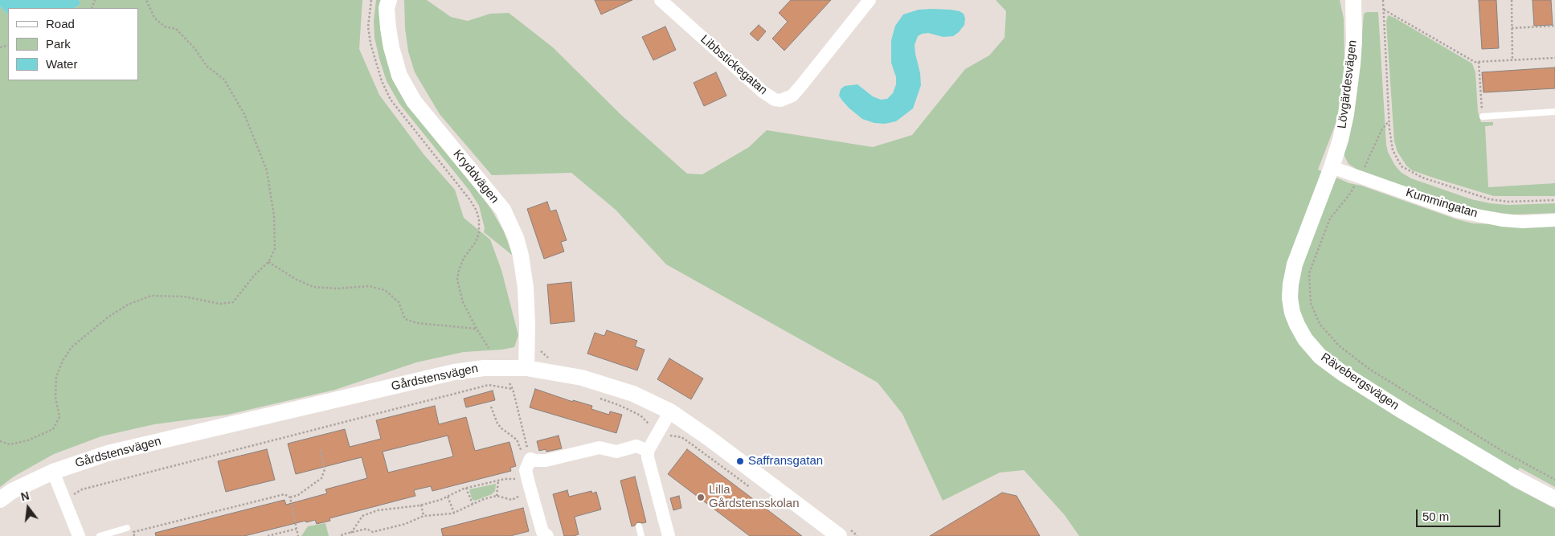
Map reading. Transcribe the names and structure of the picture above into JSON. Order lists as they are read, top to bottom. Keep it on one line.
{"streets":{"street":["Libbstickegatan","Lövgärdesvägen","Kryddvägen","Kummingatan","Gårdstensvägen","Rävebergsvägen"]},"crossings":[["Lövgärdesvägen","Kummingatan"],["Lövgärdesvägen","Rävebergsvägen"],["Kryddvägen","Gårdstensvägen"],["Kummingatan","Rävebergsvägen"]],"places":["Saffransgatan","Lilla Gårdstensskolan"],"legend":["Road","Park","Water"],"scale_bar":"50 m","north":"top"}
